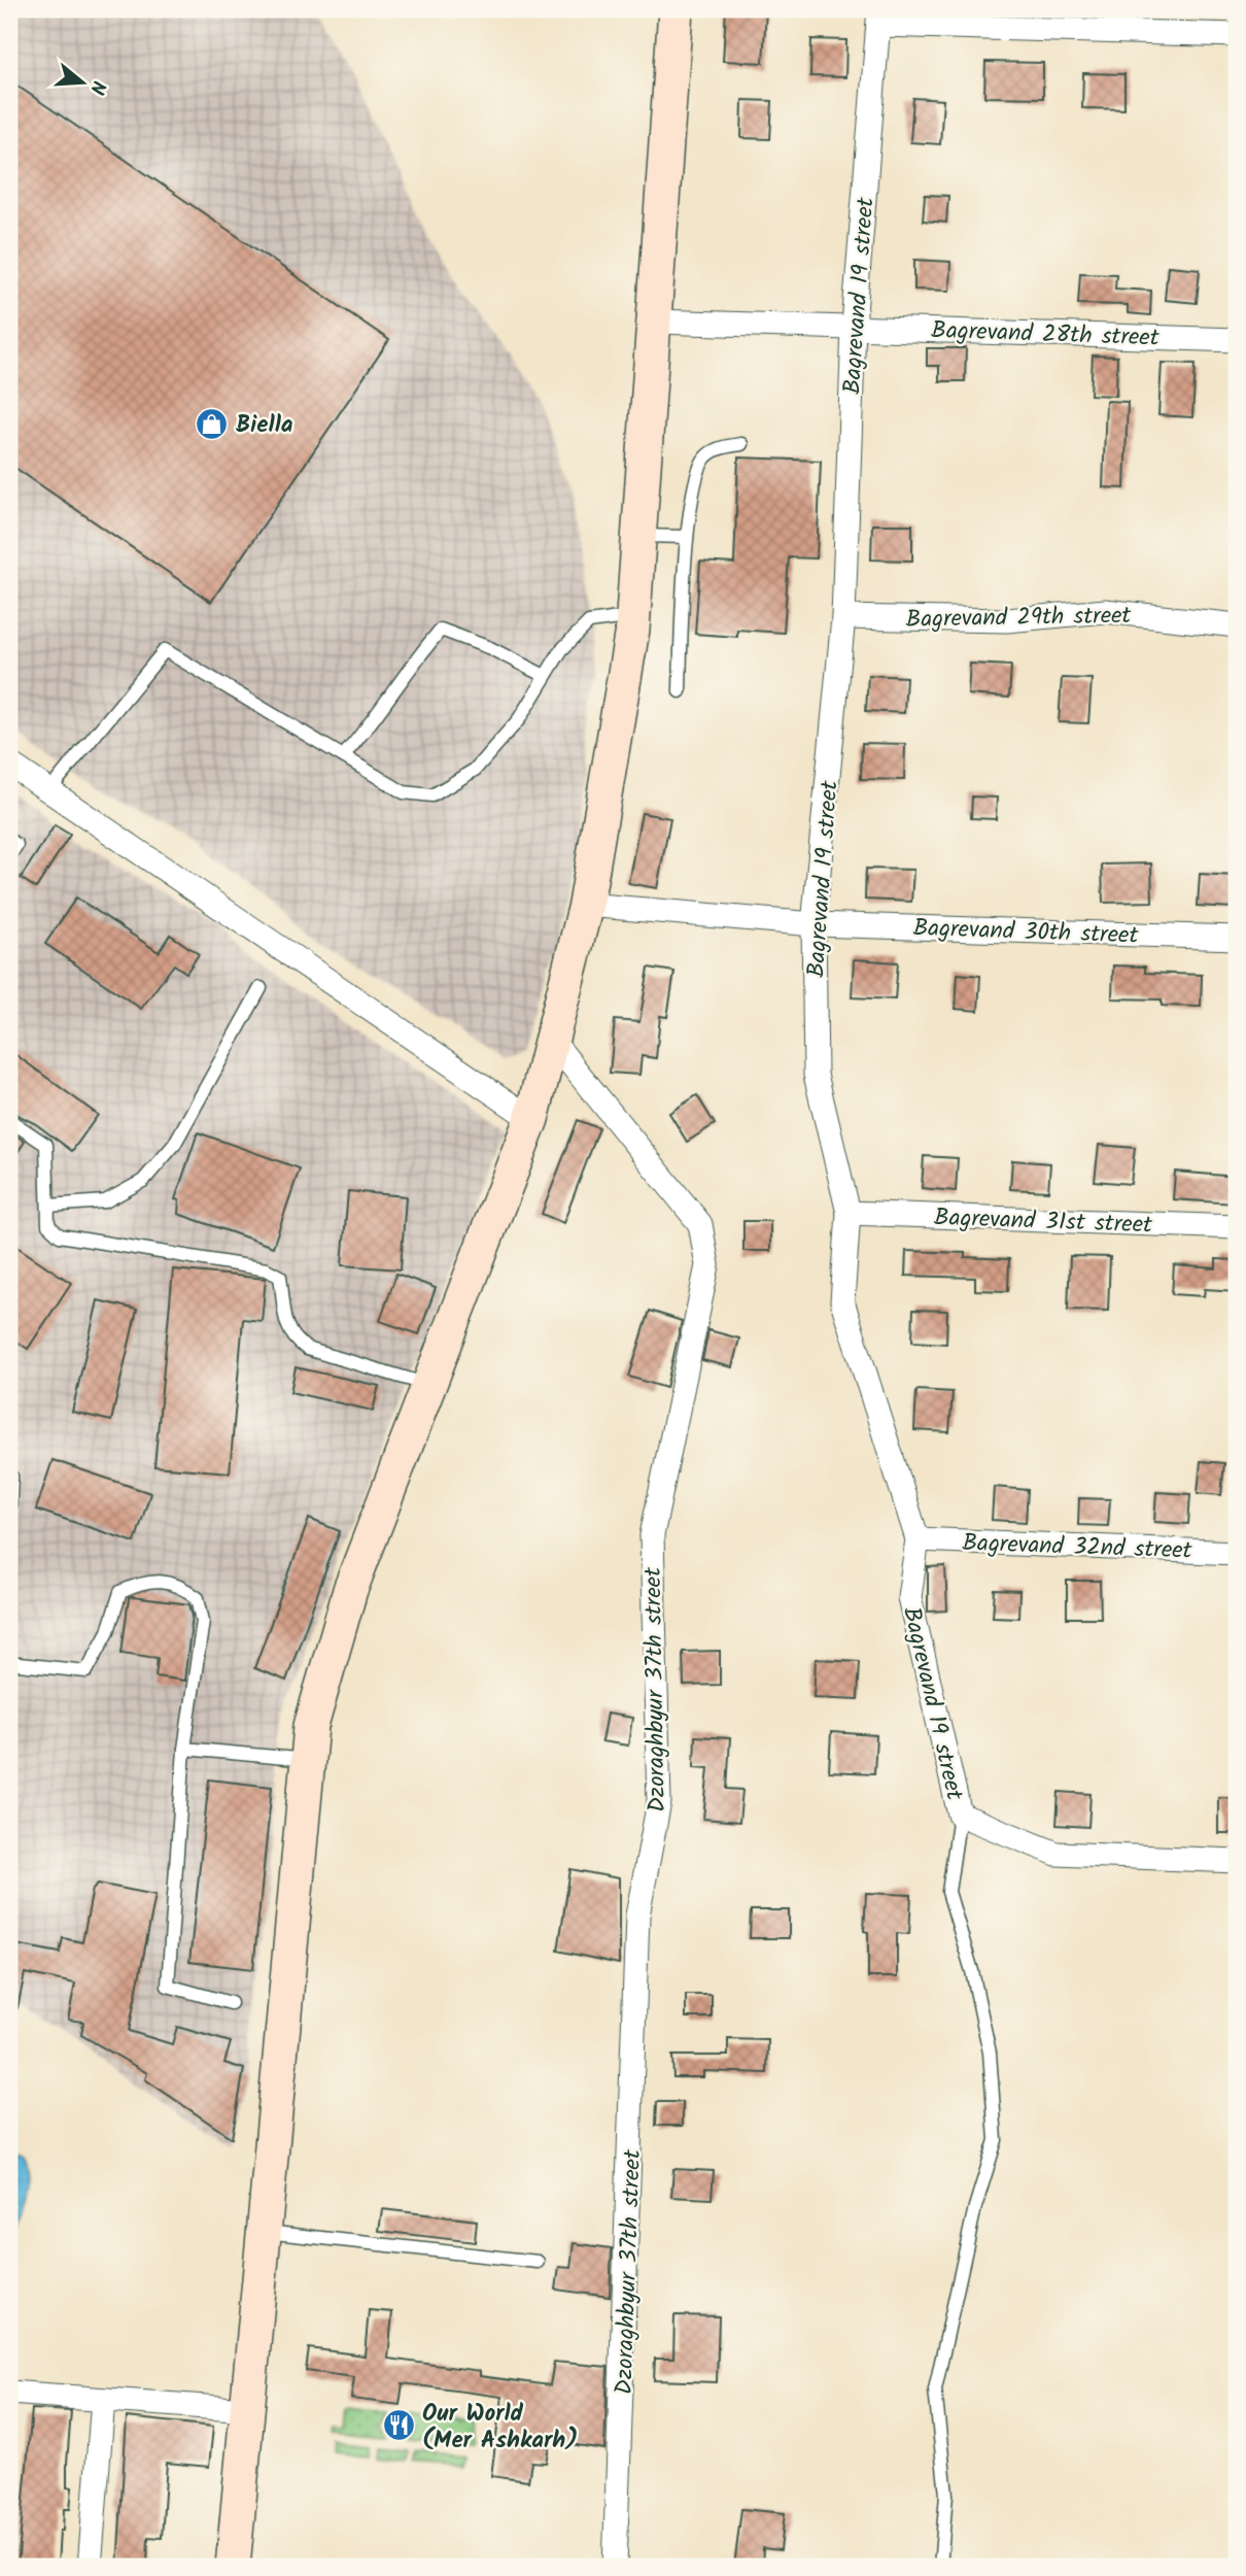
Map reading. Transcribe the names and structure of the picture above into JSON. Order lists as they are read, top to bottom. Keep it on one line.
{"streets":{"street":["Bagrevand 19 street","Bagrevand 28th street","Bagrevand 29th street","Bagrevand 30th street","Bagrevand 31st street","Bagrevand 32nd street","Dzoraghbyur 37th street"]},"crossings":[["Bagrevand 19 street","Bagrevand 28th street"],["Bagrevand 19 street","Bagrevand 29th street"],["Bagrevand 19 street","Bagrevand 30th street"],["Bagrevand 19 street","Bagrevand 31st street"],["Bagrevand 19 street","Bagrevand 32nd street"]],"places":{"shop":["Biella"],"restaurant":["Our World (Mer Ashkarh)"]},"north":"right"}
